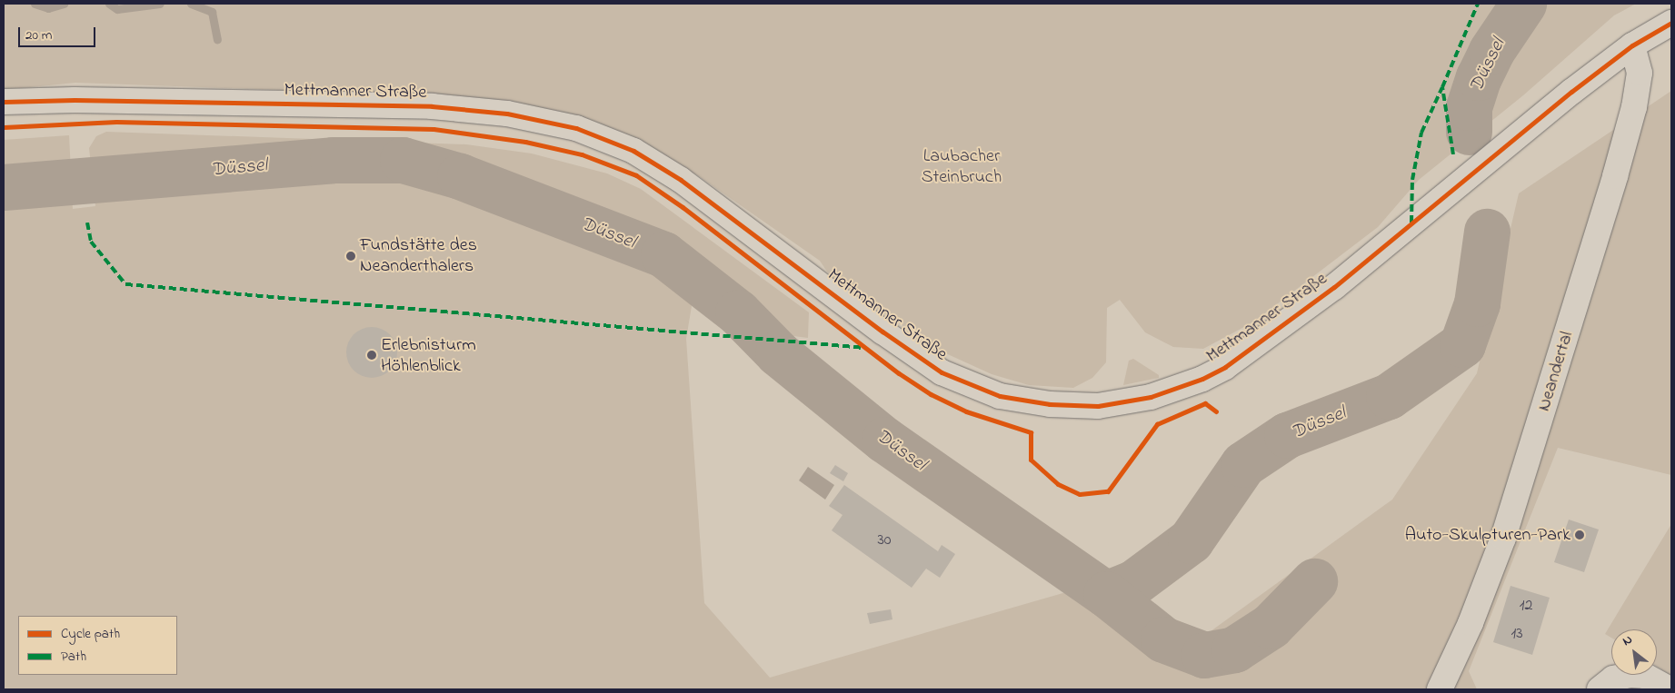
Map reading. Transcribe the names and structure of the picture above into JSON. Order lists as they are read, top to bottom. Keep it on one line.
{"streets":{"main road":["Mettmanner Straße","Neandertal"]},"crossings":[["Mettmanner Straße","Neandertal"]],"water":["Düssel"],"parks":["Laubacher Steinbruch"],"places":["Fundstätte des Neanderthalers","Erlebnisturm Höhlenblick","Auto-Skulpturen-Park"],"house_numbers":["30","12","13"],"legend":["Cycle path","Path"],"scale_bar":"20 m","north":"top left"}
